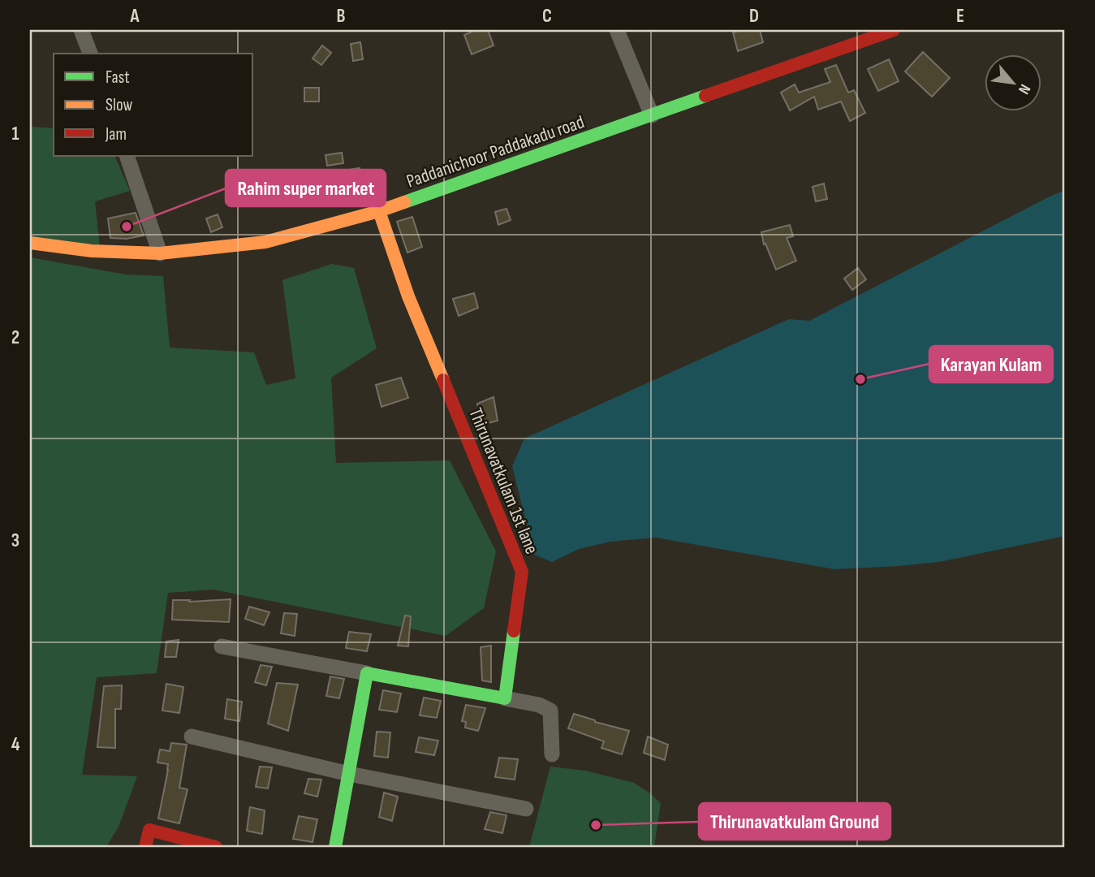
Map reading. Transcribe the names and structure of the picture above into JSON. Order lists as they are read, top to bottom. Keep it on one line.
{"streets":{"street":["Paddanichoor Paddakadu road","Thirunavatkulam 1st lane"]},"crossings":[["Paddanichoor Paddakadu road","Thirunavatkulam 1st lane"]],"places":["Rahim super market","Karayan Kulam","Thirunavatkulam Ground"],"legend":["Fast","Slow","Jam"],"north":"bottom right","grid":{"columns":["A","B","C","D","E"],"rows":["1","2","3","4"]}}
